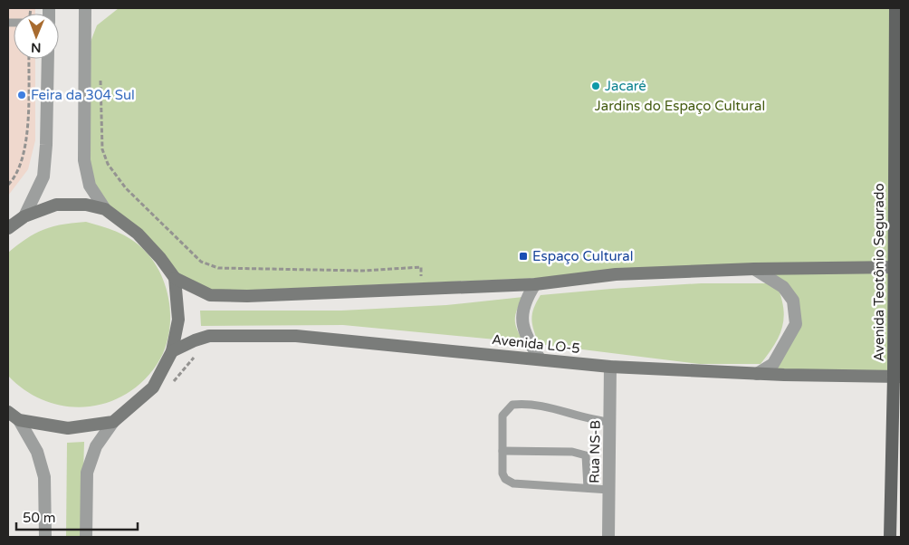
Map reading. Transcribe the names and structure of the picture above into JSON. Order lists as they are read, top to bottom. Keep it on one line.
{"streets":{"main road":["Avenida Teotônio Segurado","Avenida LO-5"],"street":["Rua NS-B"]},"crossings":[["Avenida Teotônio Segurado","Avenida LO-5"],["Avenida LO-5","Rua NS-B"]],"parks":["Jardins do Espaço Cultural"],"places":{"other":["Jacaré","Feira da 304 Sul"],"transit":["Espaço Cultural"]},"scale_bar":"50 m","north":"bottom"}
